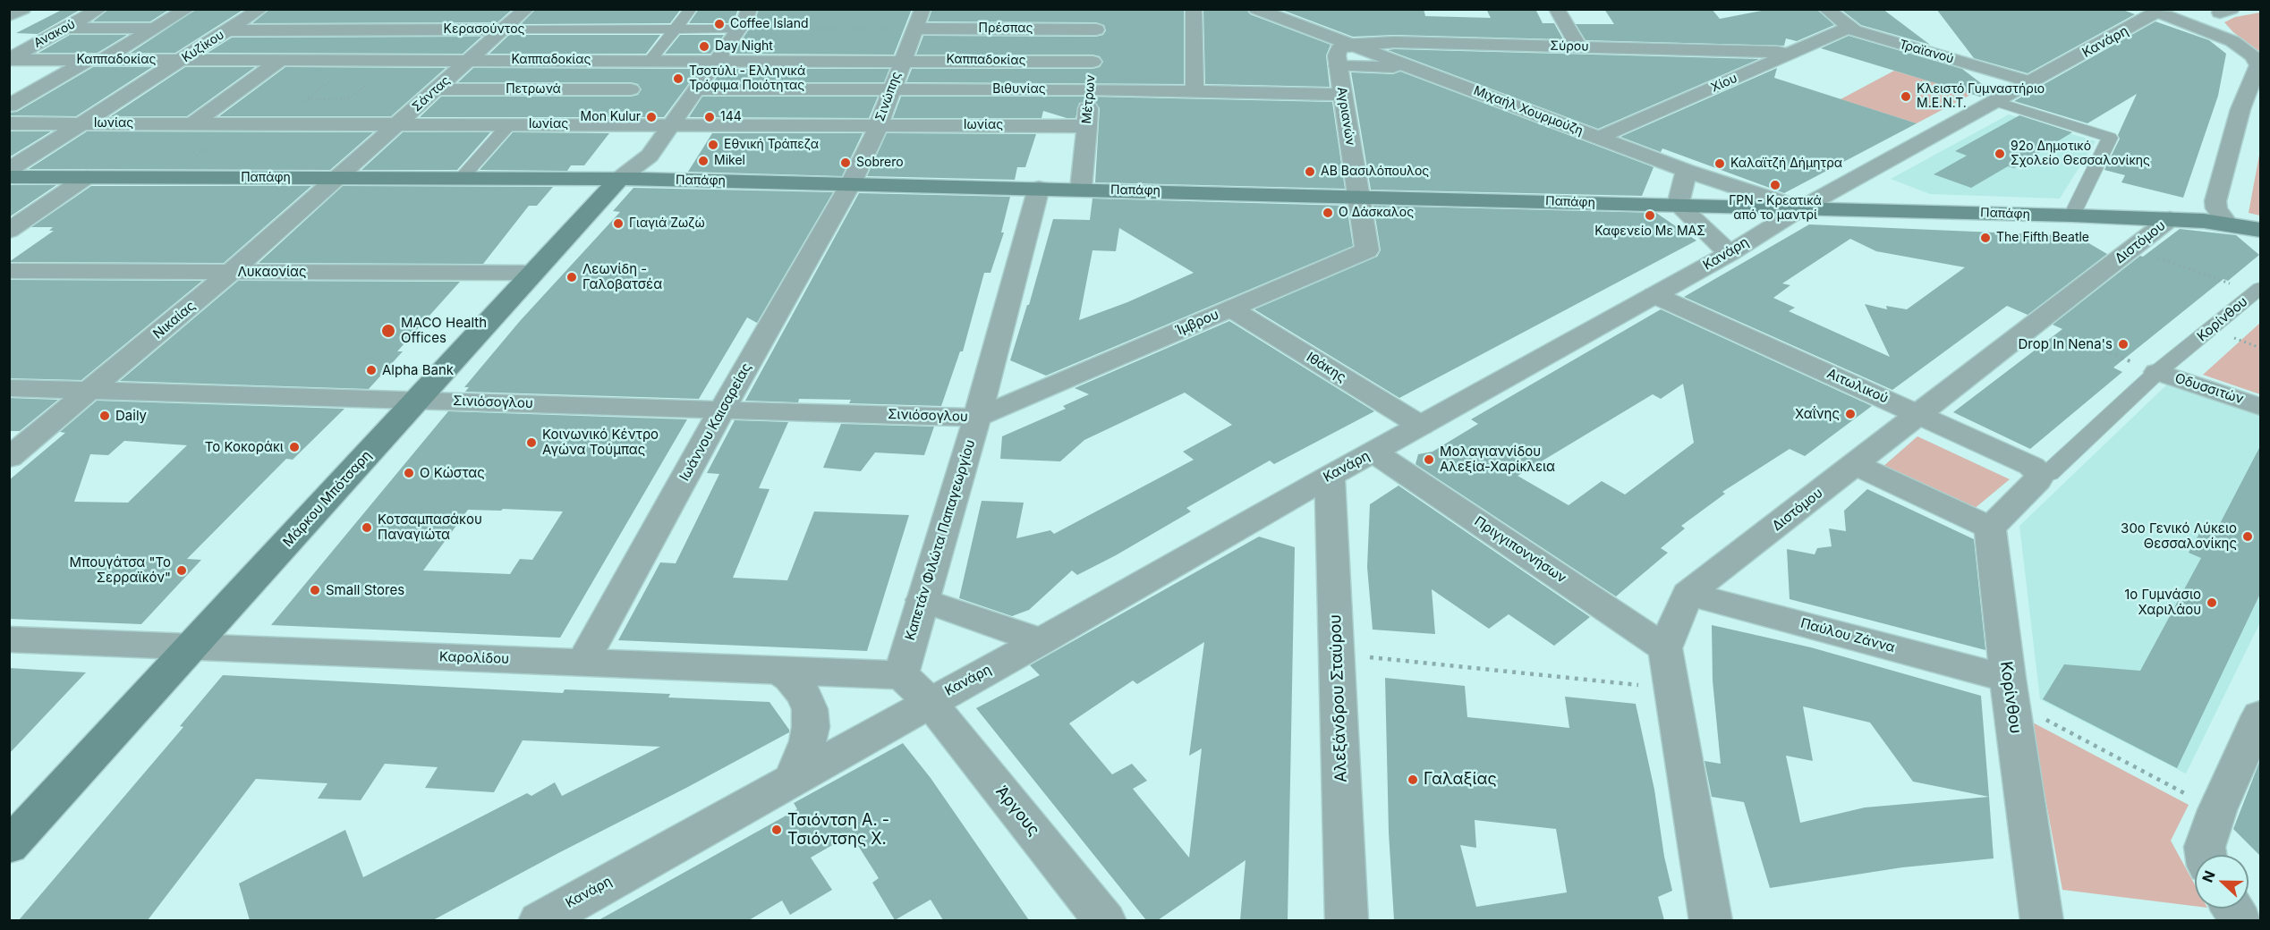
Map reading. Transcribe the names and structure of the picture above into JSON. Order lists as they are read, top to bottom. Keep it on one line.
{"streets":{"main road":["Παπάφη","Μάρκου Μπότσαρη"],"street":["Πρέσπας","Κερασούντος","Ανακού","Κανάρη","Κυζίκου","Σύρου","Τραϊανού","Καππαδοκίας","Χίου","Πετρωνά","Βιθυνίας","Σάντας","Σινώπης","Μέτρων","Μιχαήλ Χουρμούζη","Αγριανών","Ιωνίας","Διστόμου","Λυκαονίας","Κορίνθου","Νικαίας","Ίμβρου","Ιθάκης","Αιτωλικού","Οδυσσιτών","Σινιόσογλου","Ιωάννου Καισαρείας","Καπετάν Φιλώτα Παπαγεωργίου","Πριγγιποννήσων","Παύλου Ζάννα","Καρολίδου","Αλεξάνδρου Σταύρου","Άργους"]},"crossings":[["Πρέσπας","Σινώπης"],["Πρέσπας","Μέτρων"],["Κερασούντος","Κυζίκου"],["Κερασούντος","Σάντας"],["Κερασούντος","Μάρκου Μπότσαρη"],["Ανακού","Καππαδοκίας"],["Κανάρη","Τραϊανού"],["Κανάρη","Μιχαήλ Χουρμούζη"],["Κανάρη","Παπάφη"],["Κανάρη","Ιθάκης"],["Κανάρη","Αιτωλικού"],["Κανάρη","Πριγγιποννήσων"],["Κανάρη","Αλεξάνδρου Σταύρου"],["Κανάρη","Άργους"],["Κυζίκου","Καππαδοκίας"],["Κυζίκου","Ιωνίας"],["Σύρου","Χίου"],["Σύρου","Μιχαήλ Χουρμούζη"],["Σύρου","Αγριανών"],["Τραϊανού","Χίου"],["Καππαδοκίας","Σάντας"],["Καππαδοκίας","Σινώπης"],["Καππαδοκίας","Μέτρων"],["Καππαδοκίας","Μάρκου Μπότσαρη"],["Χίου","Μιχαήλ Χουρμούζη"],["Πετρωνά","Σάντας"],["Βιθυνίας","Σινώπης"],["Βιθυνίας","Μέτρων"],["Βιθυνίας","Αγριανών"],["Βιθυνίας","Μάρκου Μπότσαρη"],["Σάντας","Ιωνίας"],["Σάντας","Παπάφη"],["Σάντας","Νικαίας"],["Σινώπης","Ιωνίας"],["Σινώπης","Παπάφη"],["Σινώπης","Ιωάννου Καισαρείας"],["Μέτρων","Ιωνίας"],["Μέτρων","Παπάφη"],["Μιχαήλ Χουρμούζη","Αγριανών"],["Μιχαήλ Χουρμούζη","Παπάφη"],["Αγριανών","Παπάφη"],["Αγριανών","Ίμβρου"],["Ιωνίας","Μάρκου Μπότσαρη"],["Παπάφη","Διστόμου"],["Παπάφη","Νικαίας"],["Παπάφη","Ίμβρου"],["Παπάφη","Ιωάννου Καισαρείας"],["Παπάφη","Μάρκου Μπότσαρη"],["Παπάφη","Καπετάν Φιλώτα Παπαγεωργίου"],["Διστόμου","Αιτωλικού"],["Διστόμου","Παύλου Ζάννα"],["Λυκαονίας","Νικαίας"],["Λυκαονίας","Μάρκου Μπότσαρη"],["Κορίνθου","Αιτωλικού"],["Κορίνθου","Οδυσσιτών"],["Κορίνθου","Παύλου Ζάννα"],["Νικαίας","Σινιόσογλου"],["Ίμβρου","Ιθάκης"],["Ίμβρου","Σινιόσογλου"],["Ίμβρου","Καπετάν Φιλώτα Παπαγεωργίου"],["Σινιόσογλου","Ιωάννου Καισαρείας"],["Σινιόσογλου","Μάρκου Μπότσαρη"],["Σινιόσογλου","Καπετάν Φιλώτα Παπαγεωργίου"],["Ιωάννου Καισαρείας","Καρολίδου"],["Μάρκου Μπότσαρη","Καρολίδου"],["Καπετάν Φιλώτα Παπαγεωργίου","Καρολίδου"]],"places":["Coffee Island","Day Night","Τσοτύλι - Ελληνικά Τρόφιμα Ποιότητας","Κλειστό Γυμναστήριο Μ.Ε.Ν.Τ.","Mon Kulur","144","Εθνική Τράπεζα","92ο Δημοτικό Σχολείο Θεσσαλονίκης","Mikel","Sobrero","Καλαϊτζή Δήμητρα","ΑΒ Βασιλόπουλος","ΓΡΝ - Κρεατικά από το μαντρί","Ο Δάσκαλος","Καφενείο Με ΜΑΣ","Γιαγιά Ζωζώ","The Fifth Beatle","Λεωνίδη - Γαλοβατσέα","MACO Health Offices","Drop In Nena's","Alpha Bank","Χαΐνης","Daily","Κοινωνικό Κέντρο Αγώνα Τούμπας","Το Κοκοράκι","Μολαγιαννίδου Αλεξία-Χαρίκλεια","Ο Κώστας","Κοτσαμπασάκου Παναγιώτα","30ο Γενικό Λύκειο Θεσσαλονίκης","Μπουγάτσα \"Το Σερραϊκόν\"","Small Stores","1ο Γυμνάσιο Χαριλάου","Γαλαξίας","Τσιόντση Α. - Τσιόντσης Χ."],"north":"left"}
